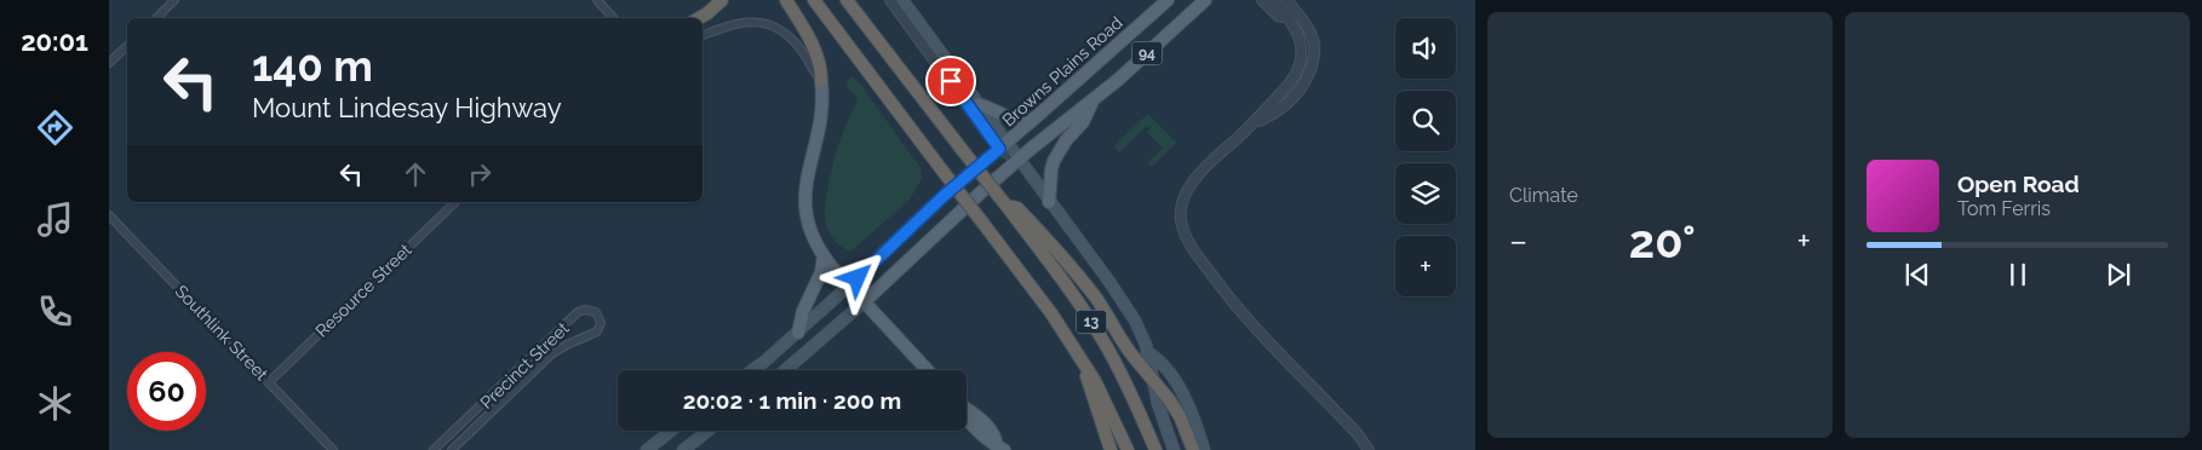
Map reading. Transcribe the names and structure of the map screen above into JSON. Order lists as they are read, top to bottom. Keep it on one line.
{"streets":{"highway":["13"],"main road":["94","Browns Plains Road"],"street":["Resource Street","Southlink Street","Precinct Street"]},"crossings":[["Resource Street","Southlink Street"]],"page":{"tabs":"20:01","tile":"Climate","map_buttons":"+","turn":["140 m","Mount Lindesay Highway"],"song":["Open Road","Tom Ferris"],"heat":["−","20°","+"],"limit":"60","trip":"20:02 · 1 min · 200 m"}}
